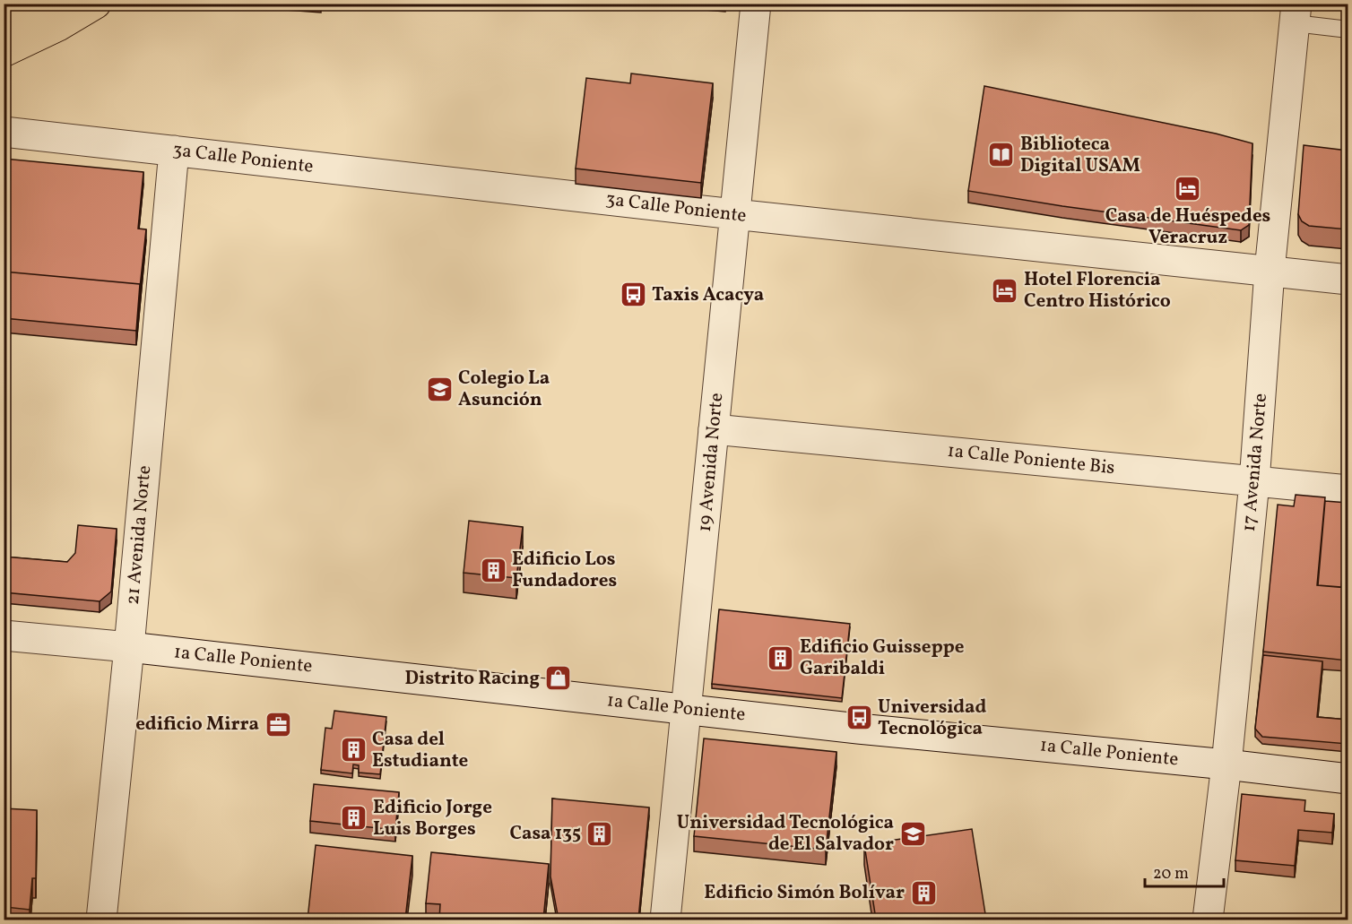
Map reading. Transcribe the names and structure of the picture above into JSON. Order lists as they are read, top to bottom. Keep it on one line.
{"streets":{"street":["3a Calle Poniente","1a Calle Poniente Bis","19 Avenida Norte","17 Avenida Norte","21 Avenida Norte","1a Calle Poniente"]},"crossings":[["3a Calle Poniente","19 Avenida Norte"],["3a Calle Poniente","17 Avenida Norte"],["3a Calle Poniente","21 Avenida Norte"],["1a Calle Poniente Bis","19 Avenida Norte"],["1a Calle Poniente Bis","17 Avenida Norte"],["19 Avenida Norte","1a Calle Poniente"],["17 Avenida Norte","1a Calle Poniente"],["21 Avenida Norte","1a Calle Poniente"]],"places":{"library":["Biblioteca Digital USAM"],"hotel":["Casa de Huéspedes Veracruz","Hotel Florencia Centro Histórico"],"bus stop":["Taxis Acacya","Universidad Tecnológica"],"school or university":["Colegio La Asunción","Universidad Tecnológica de El Salvador"],"building":["Edificio Los Fundadores","Edificio Guisseppe Garibaldi","Casa del Estudiante","Edificio Jorge Luis Borges","Casa 135","Edificio Simón Bolívar"],"shop":["Distrito Racing"],"office":["edificio Mirra"]},"scale_bar":"20 m"}
